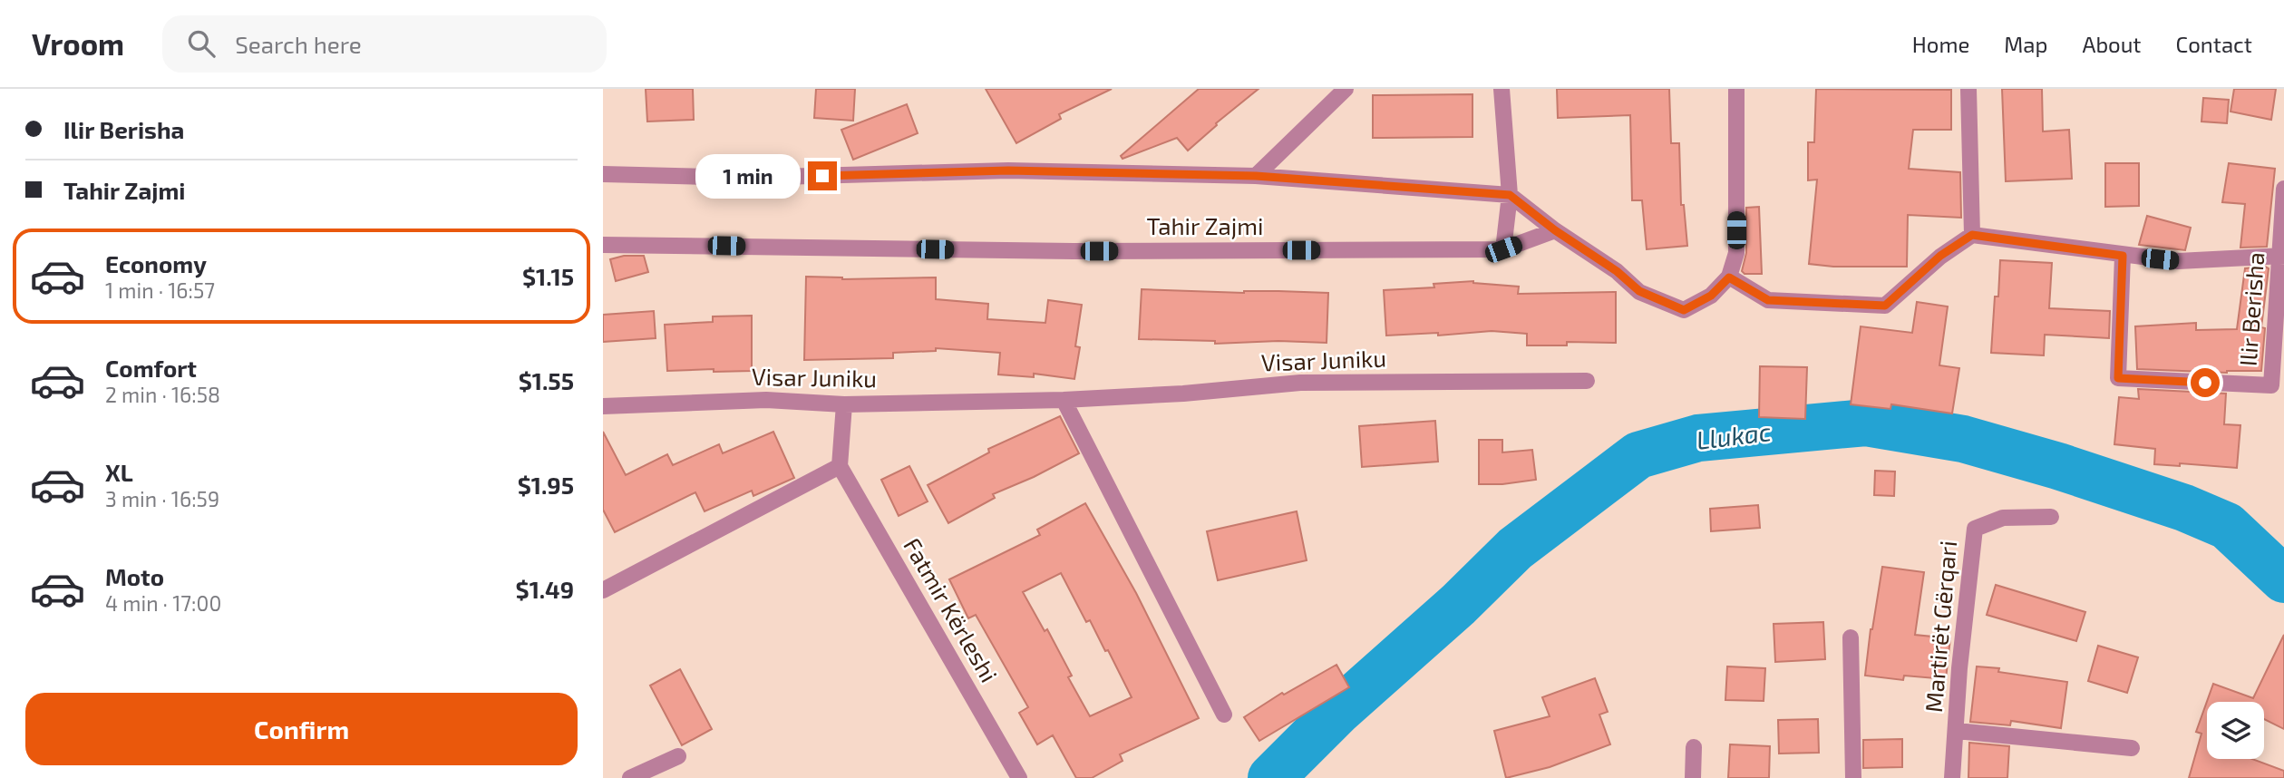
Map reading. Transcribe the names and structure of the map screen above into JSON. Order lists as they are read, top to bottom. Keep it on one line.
{"streets":{"street":["Tahir Zajmi","Ilir Berisha","Visar Juniku","Fatmir Kërleshi","Martirët Gërqari"]},"water":["Llukac"],"page":{"header":"Vroom","search":"Search here","nav":["Home","Map","About","Contact"],"banner":["Ilir Berisha","Tahir Zajmi"],"bubble":"1 min","list":[{"name":"Economy","note":"1 min · 16:57","value":"$1.15"},{"name":"Comfort","note":"2 min · 16:58","value":"$1.55"},{"name":"XL","note":"3 min · 16:59","value":"$1.95"},{"name":"Moto","note":"4 min · 17:00","value":"$1.49"}],"buttons":"Confirm"}}
